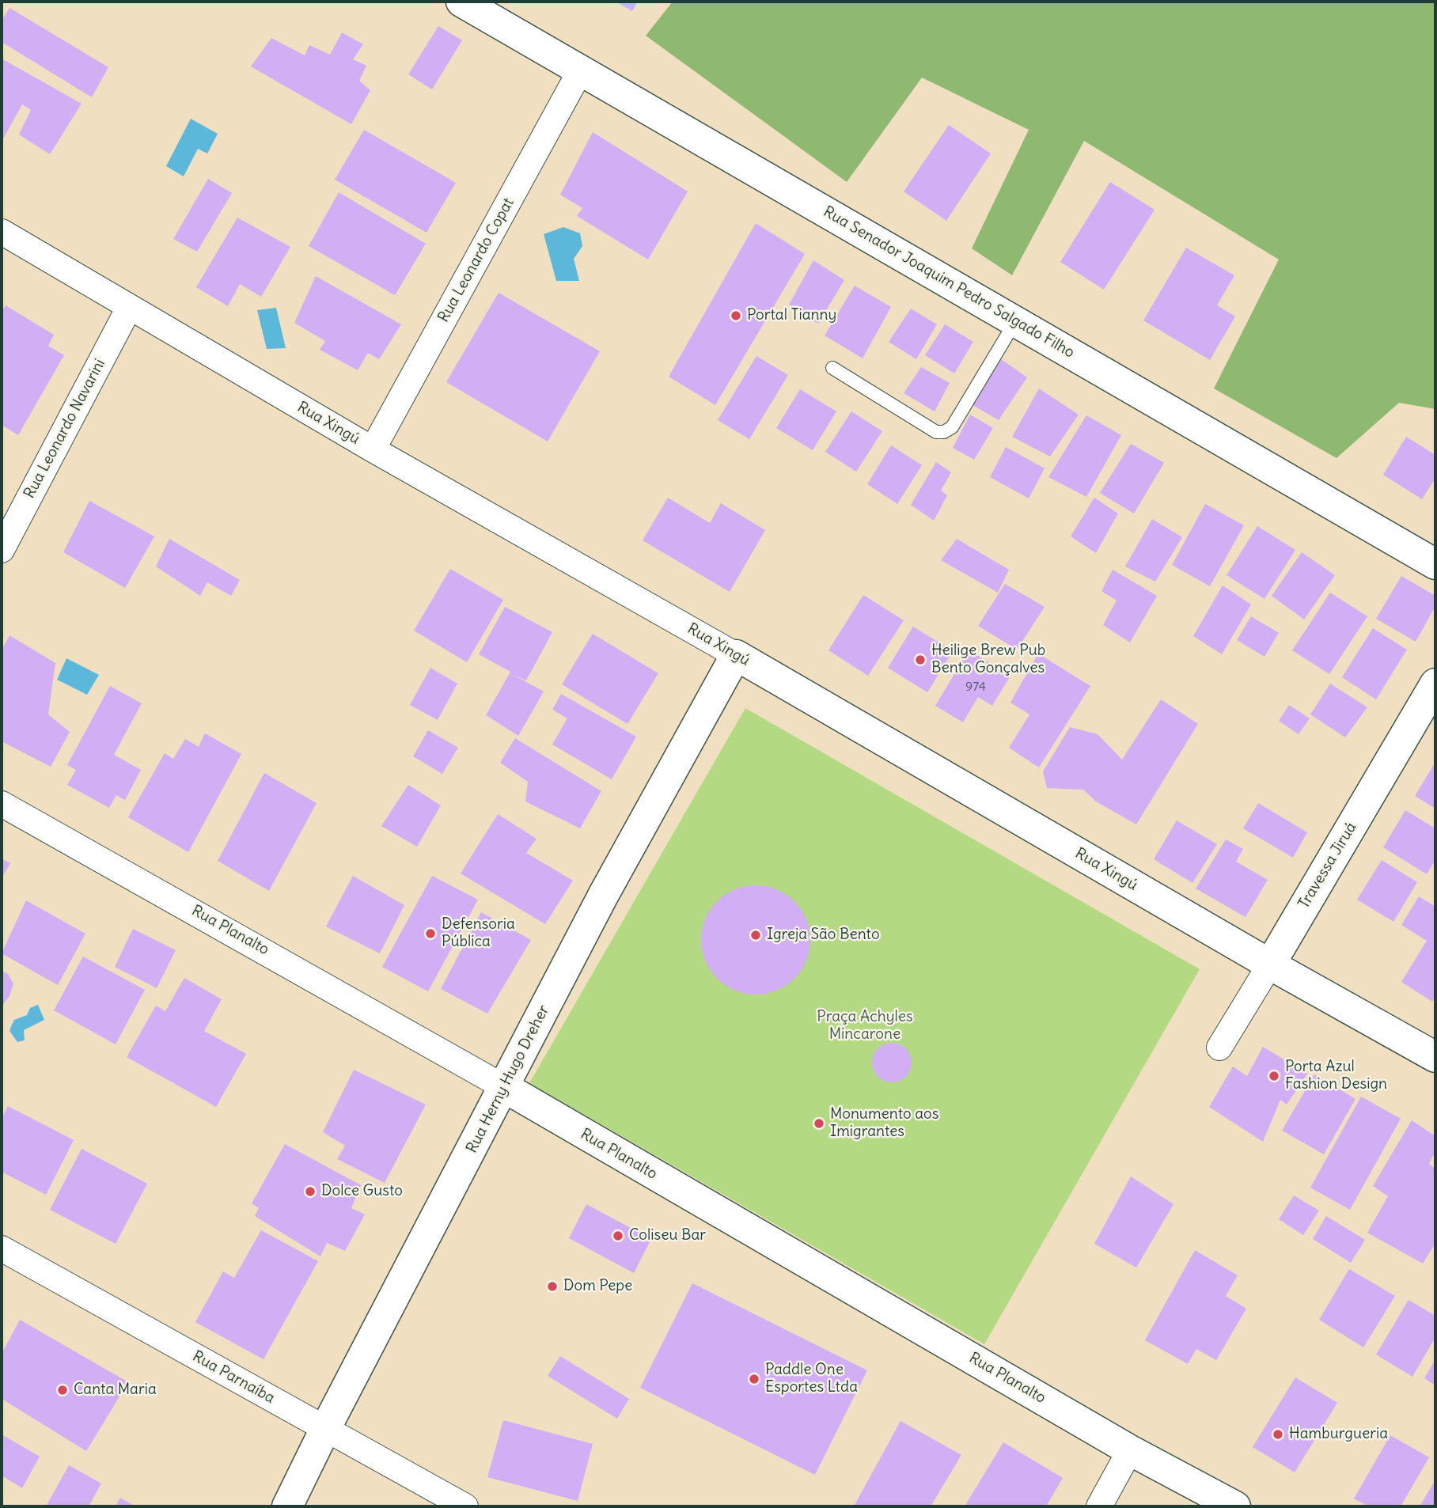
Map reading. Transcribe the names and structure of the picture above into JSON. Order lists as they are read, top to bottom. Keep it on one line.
{"streets":{"main road":["Rua Senador Joaquim Pedro Salgado Filho","Rua Xingú","Travessa Jiruá","Rua Planalto","Rua Herny Hugo Dreher"],"street":["Rua Leonardo Copat","Rua Leonardo Navarini","Rua Parnaíba"]},"crossings":[["Rua Leonardo Copat","Rua Senador Joaquim Pedro Salgado Filho"],["Rua Leonardo Copat","Rua Xingú"],["Rua Xingú","Rua Leonardo Navarini"],["Rua Xingú","Travessa Jiruá"],["Rua Xingú","Rua Herny Hugo Dreher"],["Rua Planalto","Rua Herny Hugo Dreher"],["Rua Herny Hugo Dreher","Rua Parnaíba"]],"parks":["Praça Achyles Mincarone"],"places":["Portal Tianny","Heilige Brew Pub Bento Gonçalves","Defensoria Pública","Igreja São Bento","Porta Azul Fashion Design","Monumento aos Imigrantes","Dolce Gusto","Coliseu Bar","Dom Pepe","Paddle One Esportes Ltda","Canta Maria","Hamburgueria"],"house_numbers":["974"]}
